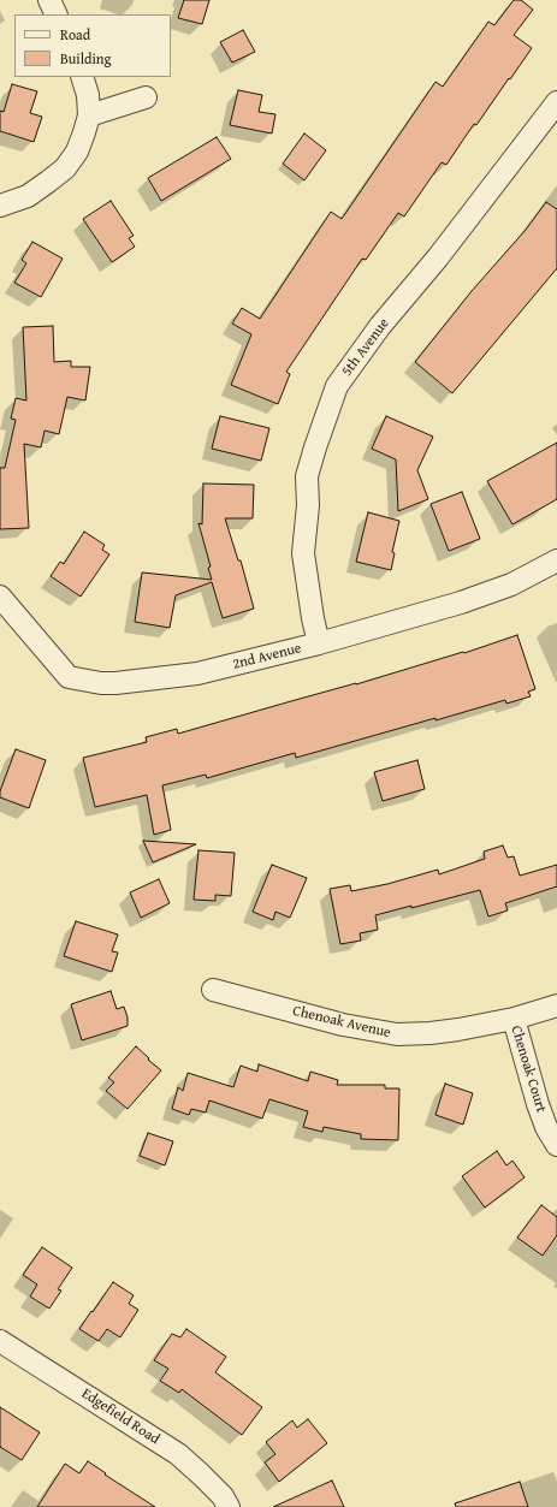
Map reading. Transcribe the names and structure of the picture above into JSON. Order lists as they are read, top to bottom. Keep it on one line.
{"streets":{"street":["5th Avenue","2nd Avenue","Chenoak Avenue","Chenoak Court","Edgefield Road"]},"crossings":[["5th Avenue","2nd Avenue"],["Chenoak Avenue","Chenoak Court"]],"legend":["Road","Building"]}
